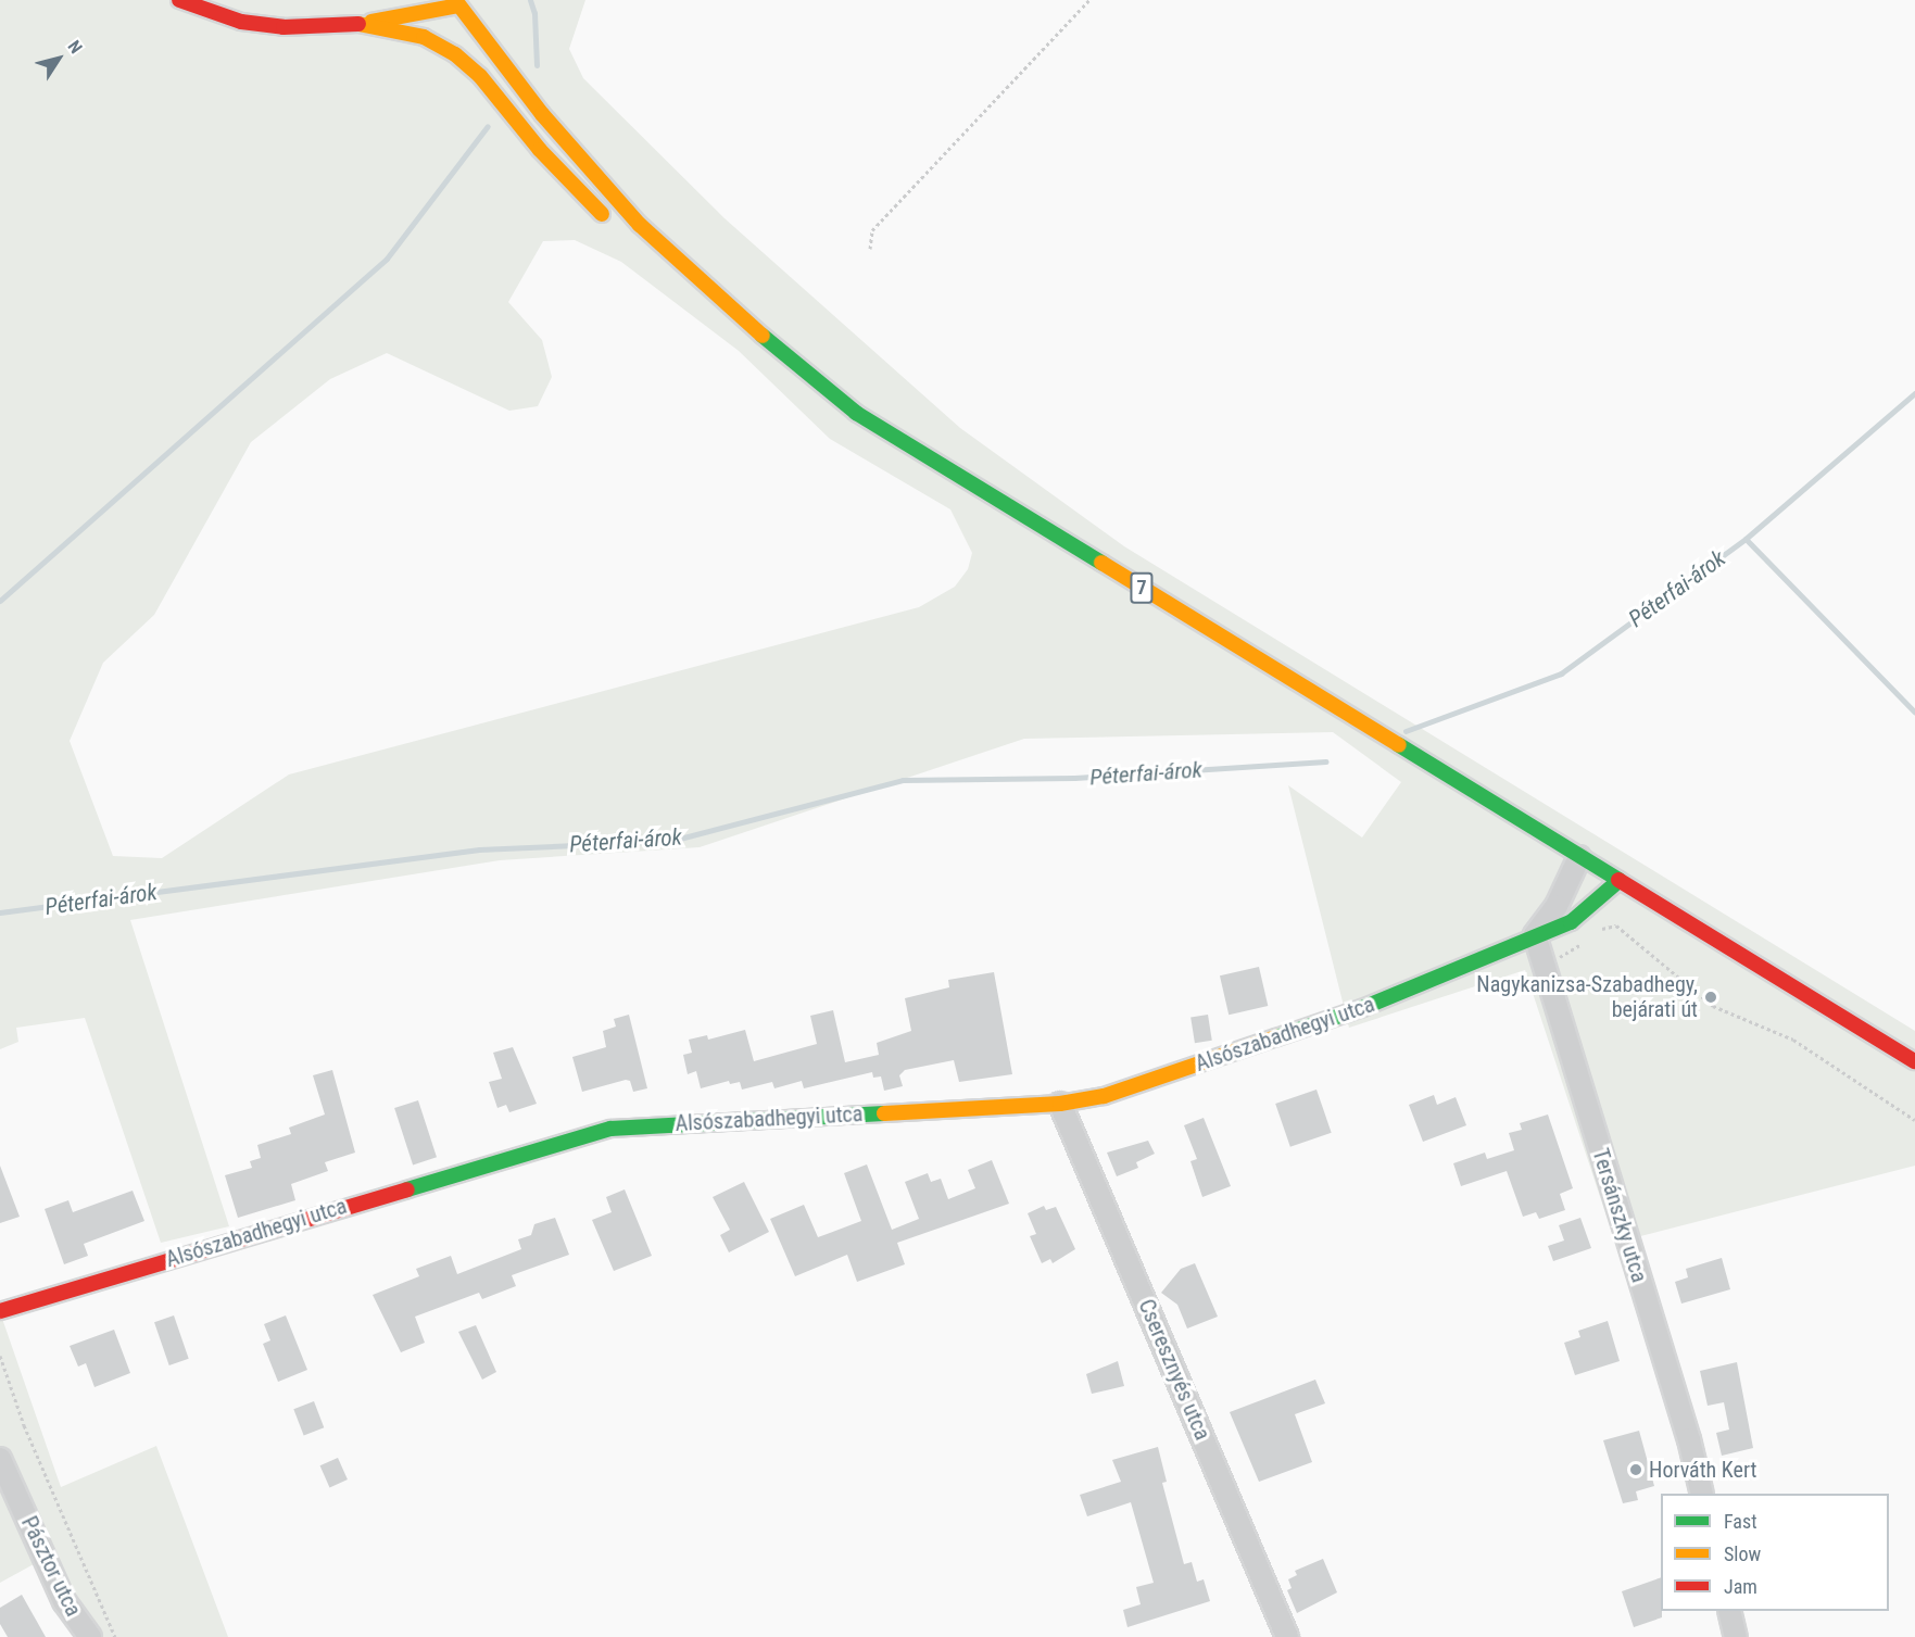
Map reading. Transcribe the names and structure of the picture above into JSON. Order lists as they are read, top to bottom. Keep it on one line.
{"streets":{"main road":["7","Alsószabadhegyi utca"],"street":["Tersánszky utca","Cseresznyés utca","Pásztor utca"]},"crossings":[["7","Alsószabadhegyi utca"],["Alsószabadhegyi utca","Tersánszky utca"],["Alsószabadhegyi utca","Cseresznyés utca"]],"water":["Péterfai-árok"],"places":["Nagykanizsa-Szabadhegy, bejárati út","Horváth Kert"],"legend":["Fast","Slow","Jam"],"north":"top right"}
